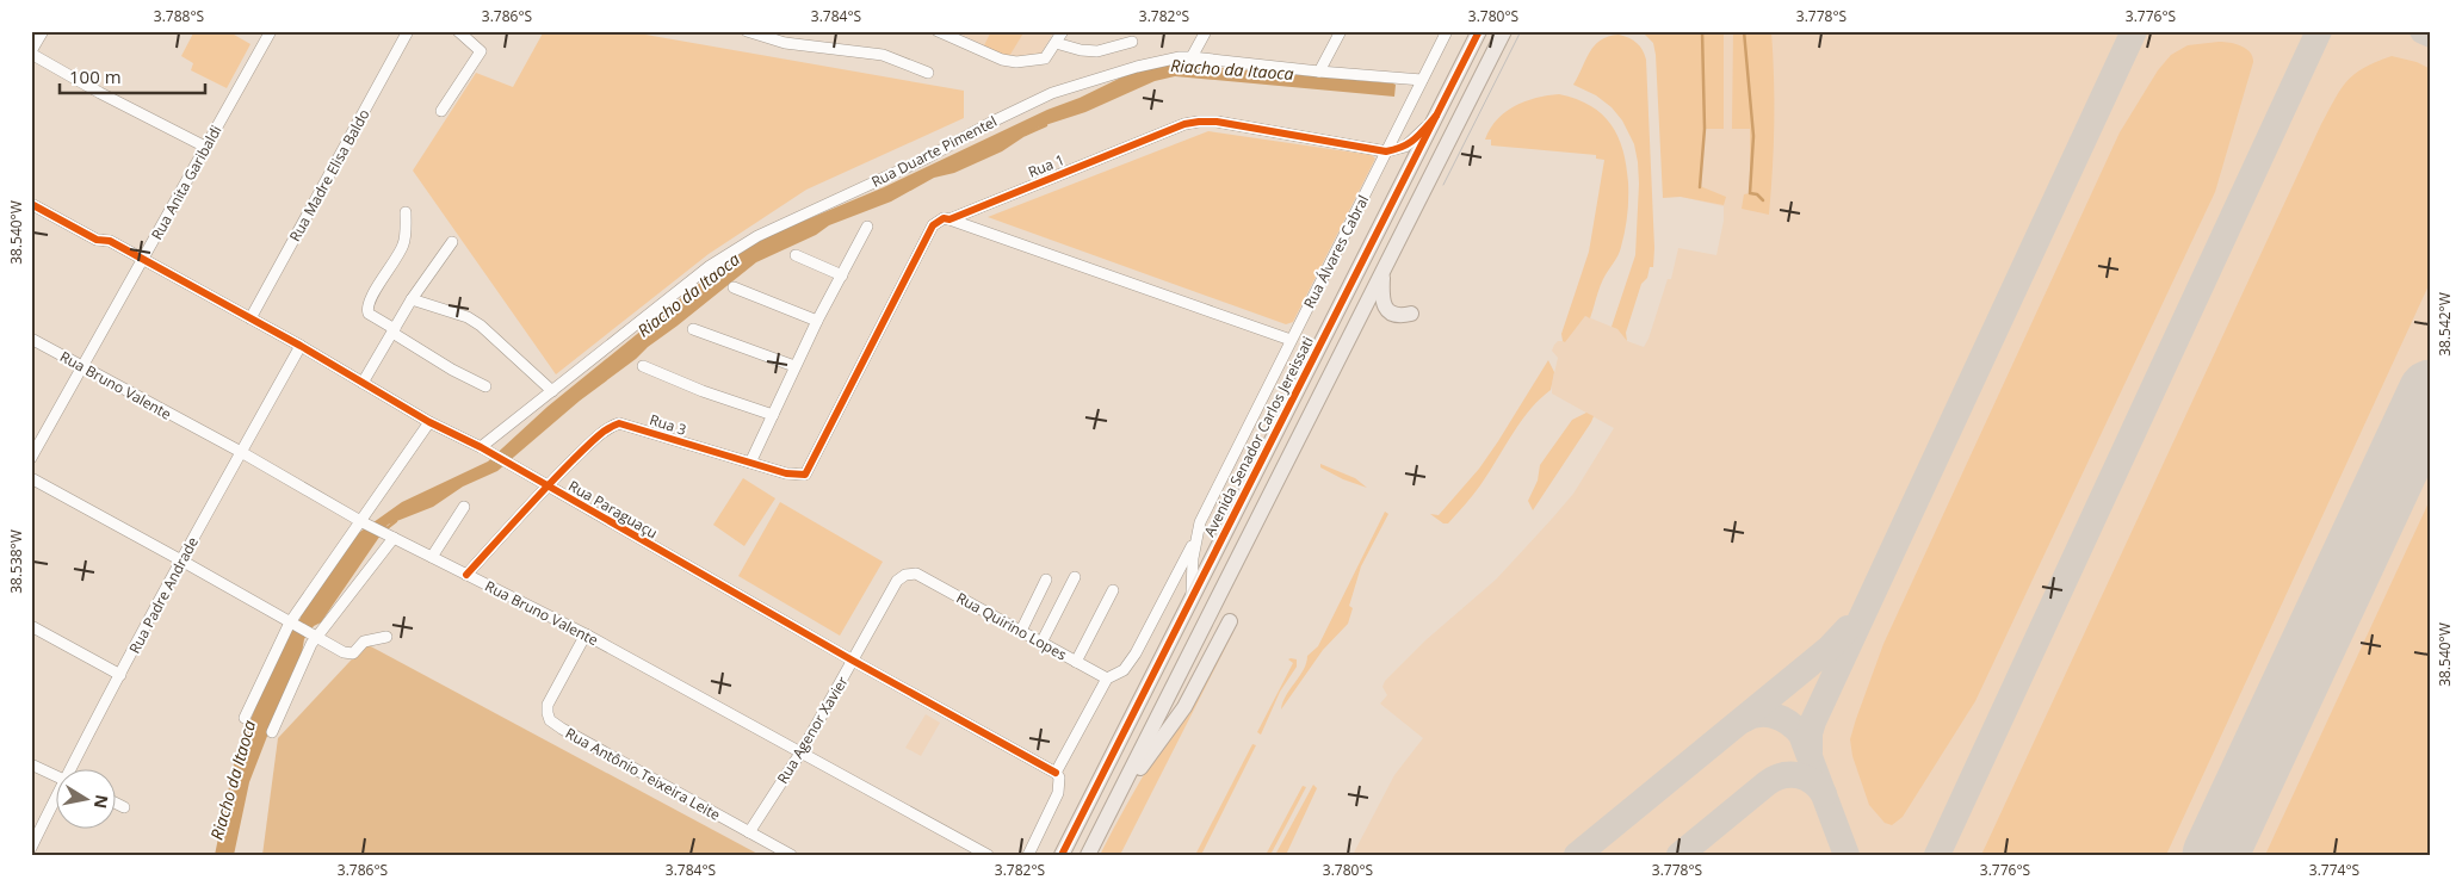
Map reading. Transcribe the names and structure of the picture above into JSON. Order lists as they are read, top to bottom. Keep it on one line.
{"streets":{"main road":["Avenida Senador Carlos Jereissati"],"street":["Rua Duarte Pimentel","Rua 1","Rua Madre Elisa Baldo","Rua Anita Garibaldi","Rua Álvares Cabral","Rua Bruno Valente","Rua 3","Rua Paraguaçu","Rua Padre Andrade","Rua Quirino Lopes","Rua Agenor Xavier","Rua Antônio Teixeira Leite"]},"crossings":[["Rua Duarte Pimentel","Rua Álvares Cabral"],["Rua Duarte Pimentel","Rua Paraguaçu"],["Rua 1","Rua Álvares Cabral"],["Rua 1","Rua 3"],["Rua 1","Avenida Senador Carlos Jereissati"],["Rua Madre Elisa Baldo","Rua Paraguaçu"],["Rua Anita Garibaldi","Rua Bruno Valente"],["Rua Anita Garibaldi","Rua Paraguaçu"],["Rua Álvares Cabral","Avenida Senador Carlos Jereissati"],["Rua Álvares Cabral","Rua Paraguaçu"],["Rua Álvares Cabral","Rua Quirino Lopes"],["Rua Bruno Valente","Rua Padre Andrade"],["Rua Bruno Valente","Rua Agenor Xavier"],["Rua Bruno Valente","Rua Antônio Teixeira Leite"],["Rua 3","Rua Paraguaçu"],["Rua Paraguaçu","Rua Padre Andrade"],["Rua Paraguaçu","Rua Agenor Xavier"],["Rua Quirino Lopes","Rua Agenor Xavier"],["Rua Agenor Xavier","Rua Antônio Teixeira Leite"]],"water":["Riacho da Itaoca"],"scale_bar":"100 m","north":"right","coordinates":["3.788°S","3.786°S","3.784°S","3.782°S","3.780°S","3.778°S","3.776°S","38.540°W","38.542°W","38.538°W","3.774°S"]}
